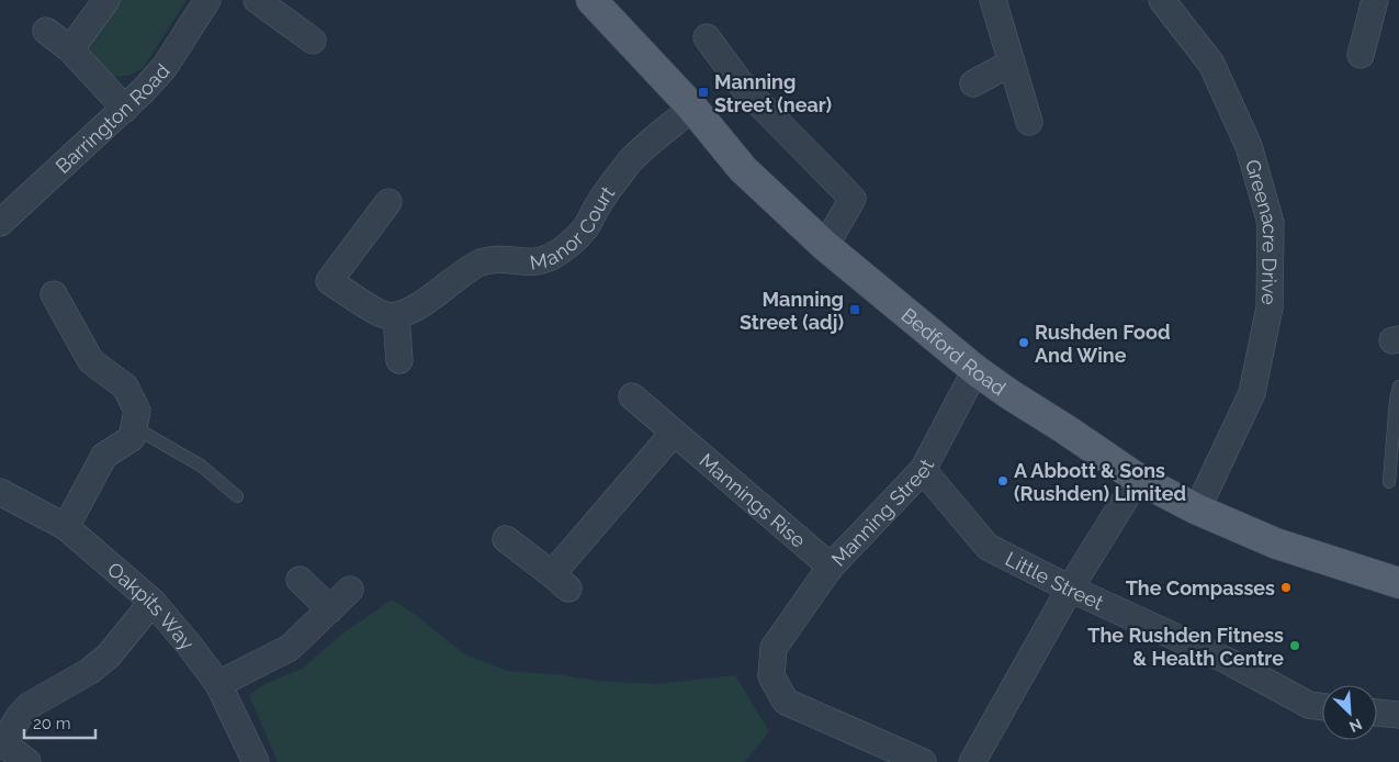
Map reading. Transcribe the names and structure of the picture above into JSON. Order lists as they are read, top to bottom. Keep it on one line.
{"streets":{"main road":["Bedford Road"],"street":["Barrington Road","Manor Court","Greenacre Drive","Mannings Rise","Manning Street","Little Street","Oakpits Way"]},"crossings":[["Manor Court","Bedford Road"],["Greenacre Drive","Bedford Road"],["Bedford Road","Manning Street"],["Mannings Rise","Manning Street"],["Manning Street","Little Street"]],"places":{"transit":["Manning Street (near)","Manning Street (adj)"],"other":["Rushden Food And Wine","A Abbott & Sons (Rushden) Limited","The Compasses","The Rushden Fitness & Health Centre"]},"scale_bar":"20 m","north":"bottom right"}
